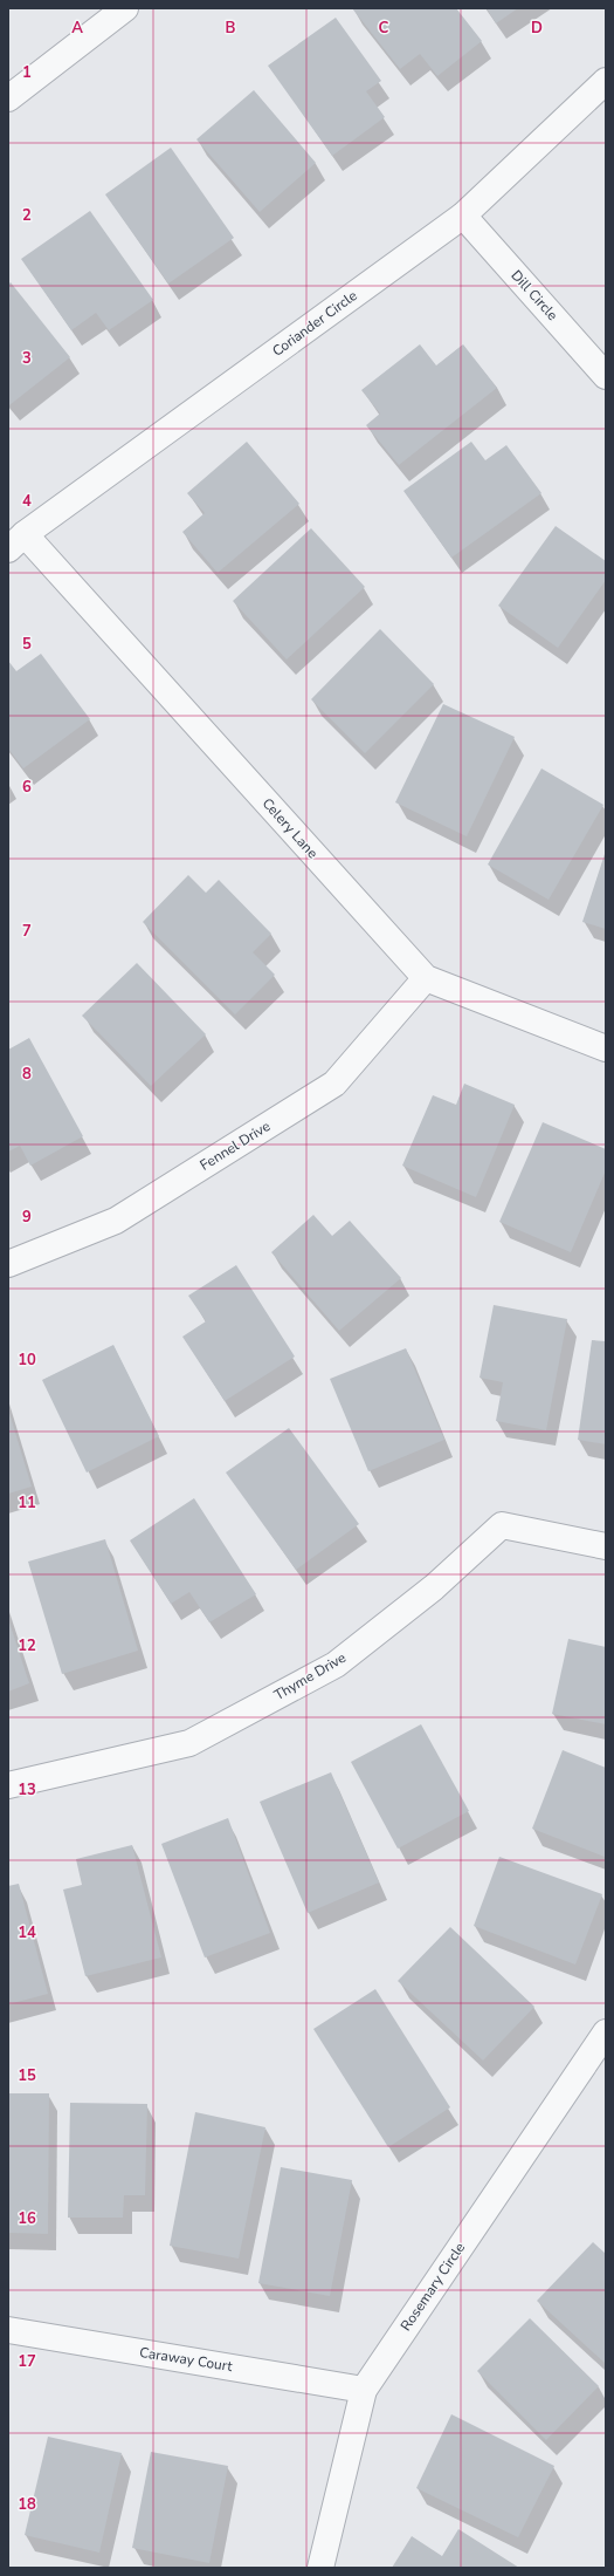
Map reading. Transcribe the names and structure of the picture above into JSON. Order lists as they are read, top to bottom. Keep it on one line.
{"streets":{"street":["Dill Circle","Coriander Circle","Celery Lane","Fennel Drive","Thyme Drive","Rosemary Circle","Caraway Court"]},"crossings":[["Dill Circle","Coriander Circle"],["Coriander Circle","Celery Lane"],["Celery Lane","Fennel Drive"],["Rosemary Circle","Caraway Court"]],"grid":{"columns":["A","B","C","D"],"rows":["1","2","3","4","5","6","7","8","9","10","11","12","13","14","15","16","17","18"]}}
